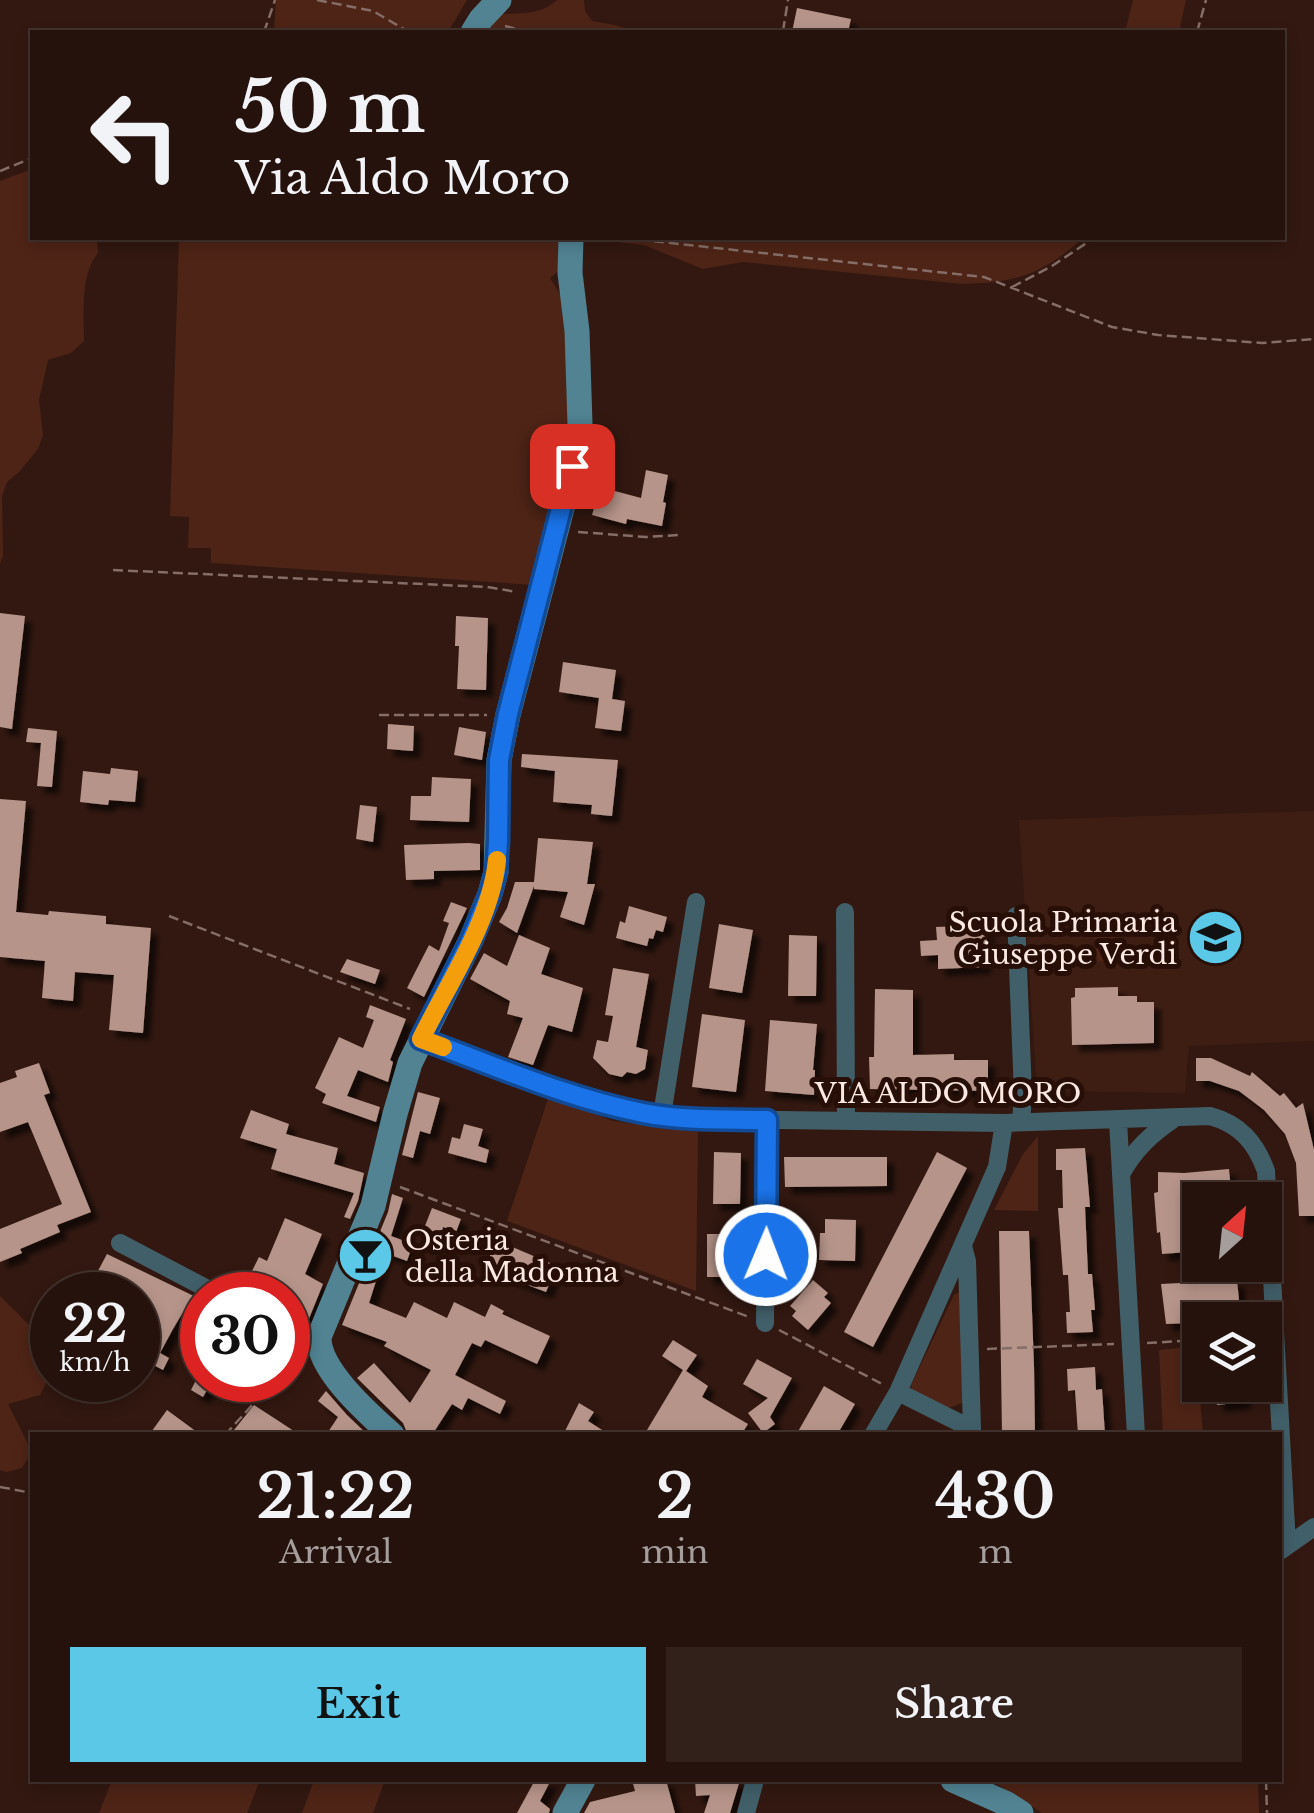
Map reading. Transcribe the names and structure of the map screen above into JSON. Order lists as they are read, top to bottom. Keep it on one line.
{"streets":{"street":["VIA ALDO MORO"]},"places":{"school or university":["Scuola Primaria Giuseppe Verdi"],"bar":["Osteria della Madonna"]},"north":"top right","page":{"turn":["50 m","Via Aldo Moro"],"speed":"22 km/h","limit":"30","eta":["21:22","Arrival","2","min","430","m"],"buttons":["Exit","Share"]}}
